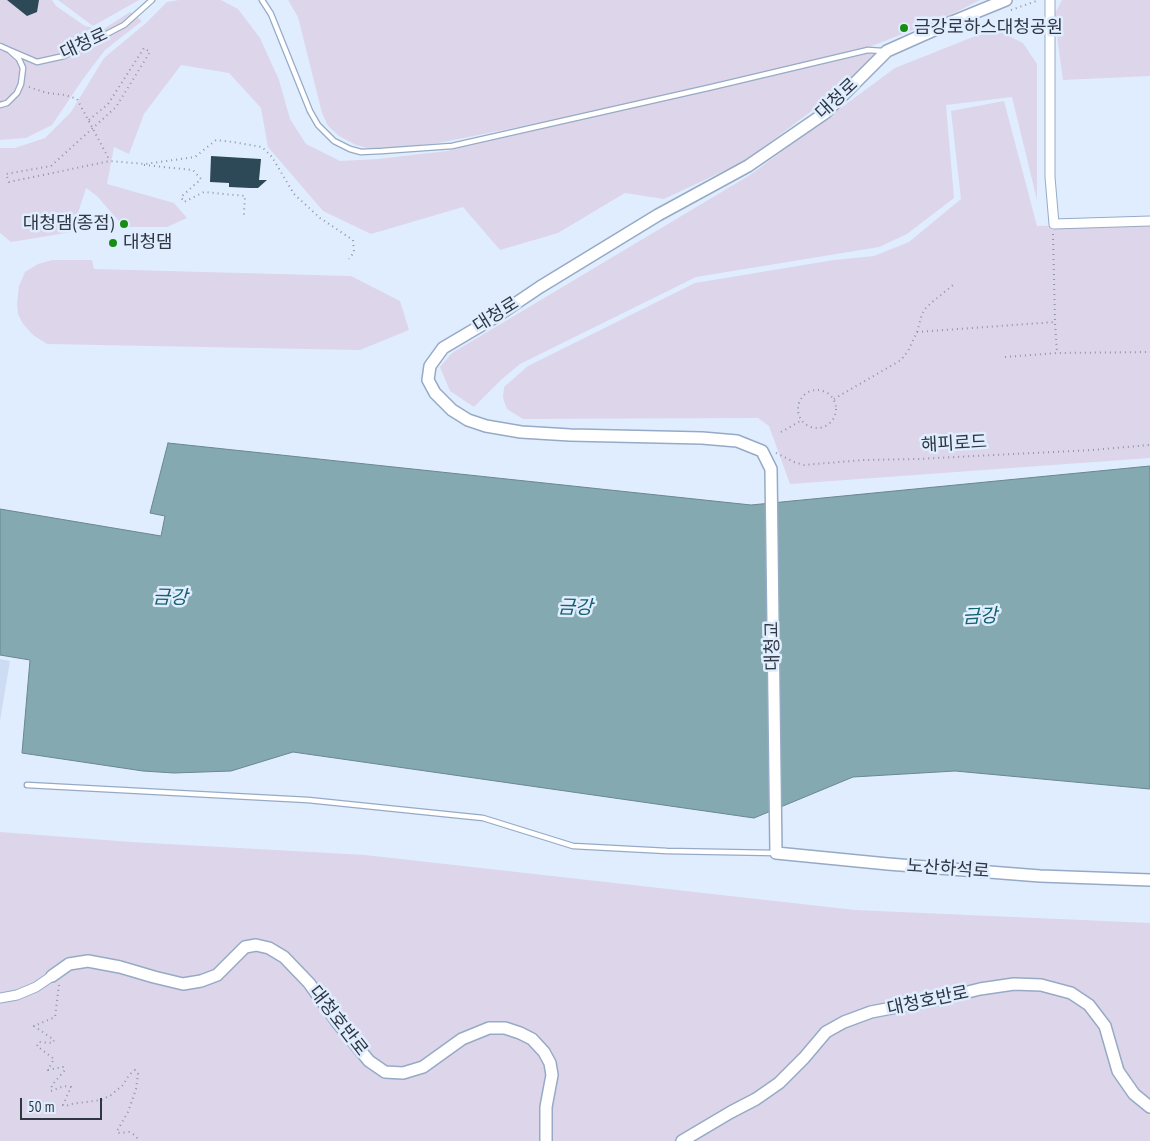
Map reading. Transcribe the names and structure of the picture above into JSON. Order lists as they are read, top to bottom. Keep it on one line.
{"streets":{"street":["대청로","대청교","노산하석로","대청호반로"],"path":["해피로드"]},"crossings":[["대청로","해피로드"],["대청로","대청교"],["해피로드","대청교"],["대청교","노산하석로"]],"water":["금강"],"places":["금강로하스대청공원","대청댐(종점)","대청댐"],"scale_bar":"50 m"}
